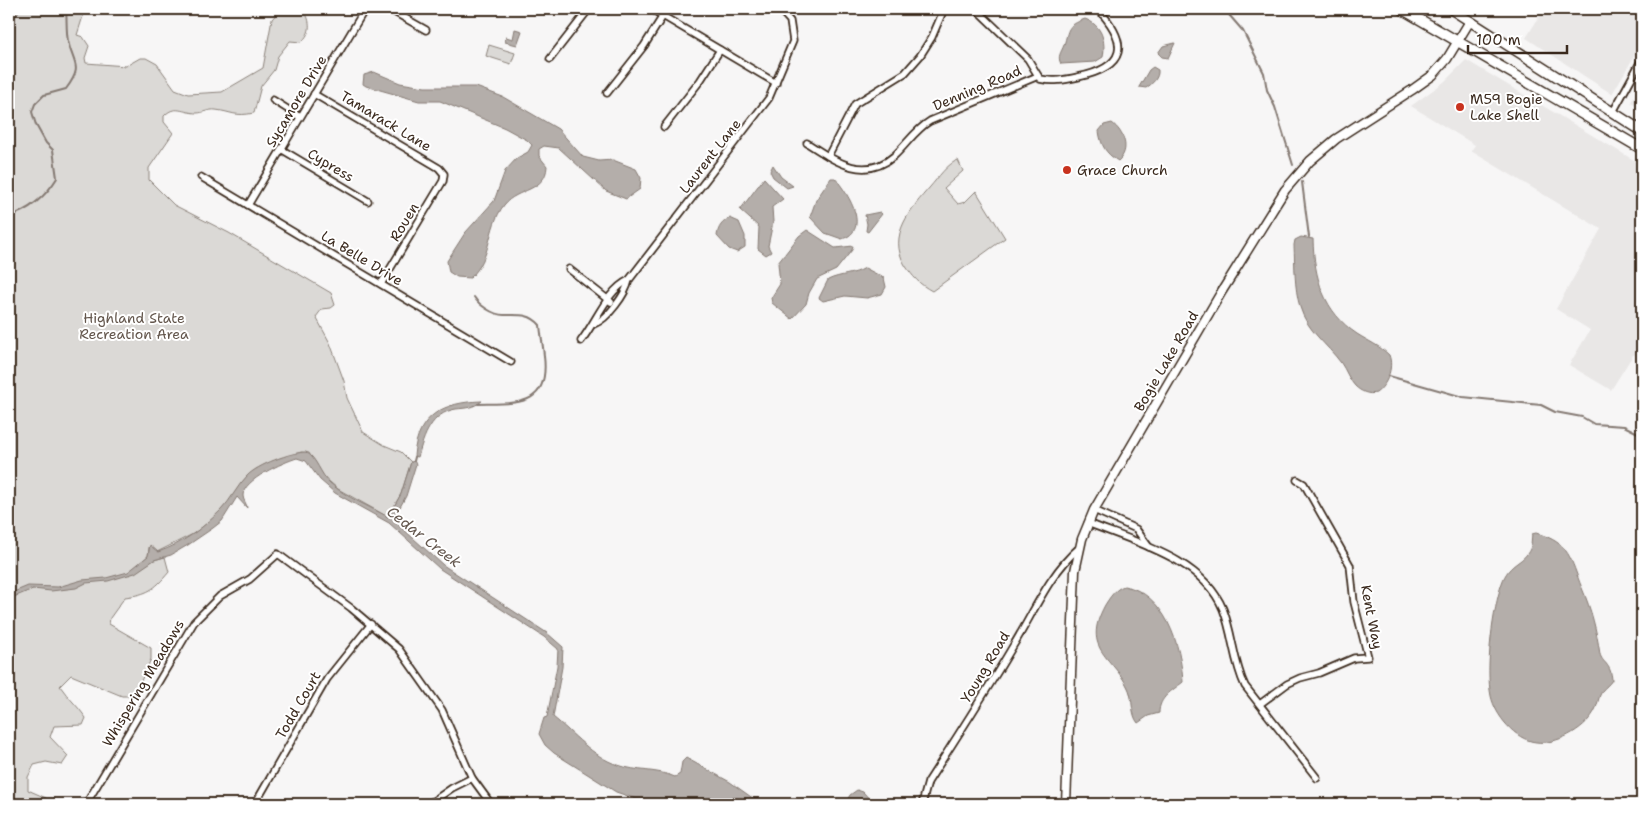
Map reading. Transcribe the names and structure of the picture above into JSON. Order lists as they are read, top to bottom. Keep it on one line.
{"streets":{"main road":["Bogie Lake Road"],"street":["Denning Road","Sycamore Drive","Tamarack Lane","Laurent Lane","Cypress","Rouen","La Belle Drive","Kent Way","Young Road","Whispering Meadows","Todd Court"]},"crossings":[["Sycamore Drive","Tamarack Lane"],["Sycamore Drive","Cypress"],["Sycamore Drive","La Belle Drive"],["Tamarack Lane","Rouen"],["Rouen","La Belle Drive"],["Bogie Lake Road","Young Road"],["Whispering Meadows","Todd Court"]],"water":["Cedar Creek"],"parks":["Highland State Recreation Area"],"places":["M59 Bogie Lake Shell","Grace Church"],"scale_bar":"100 m"}
